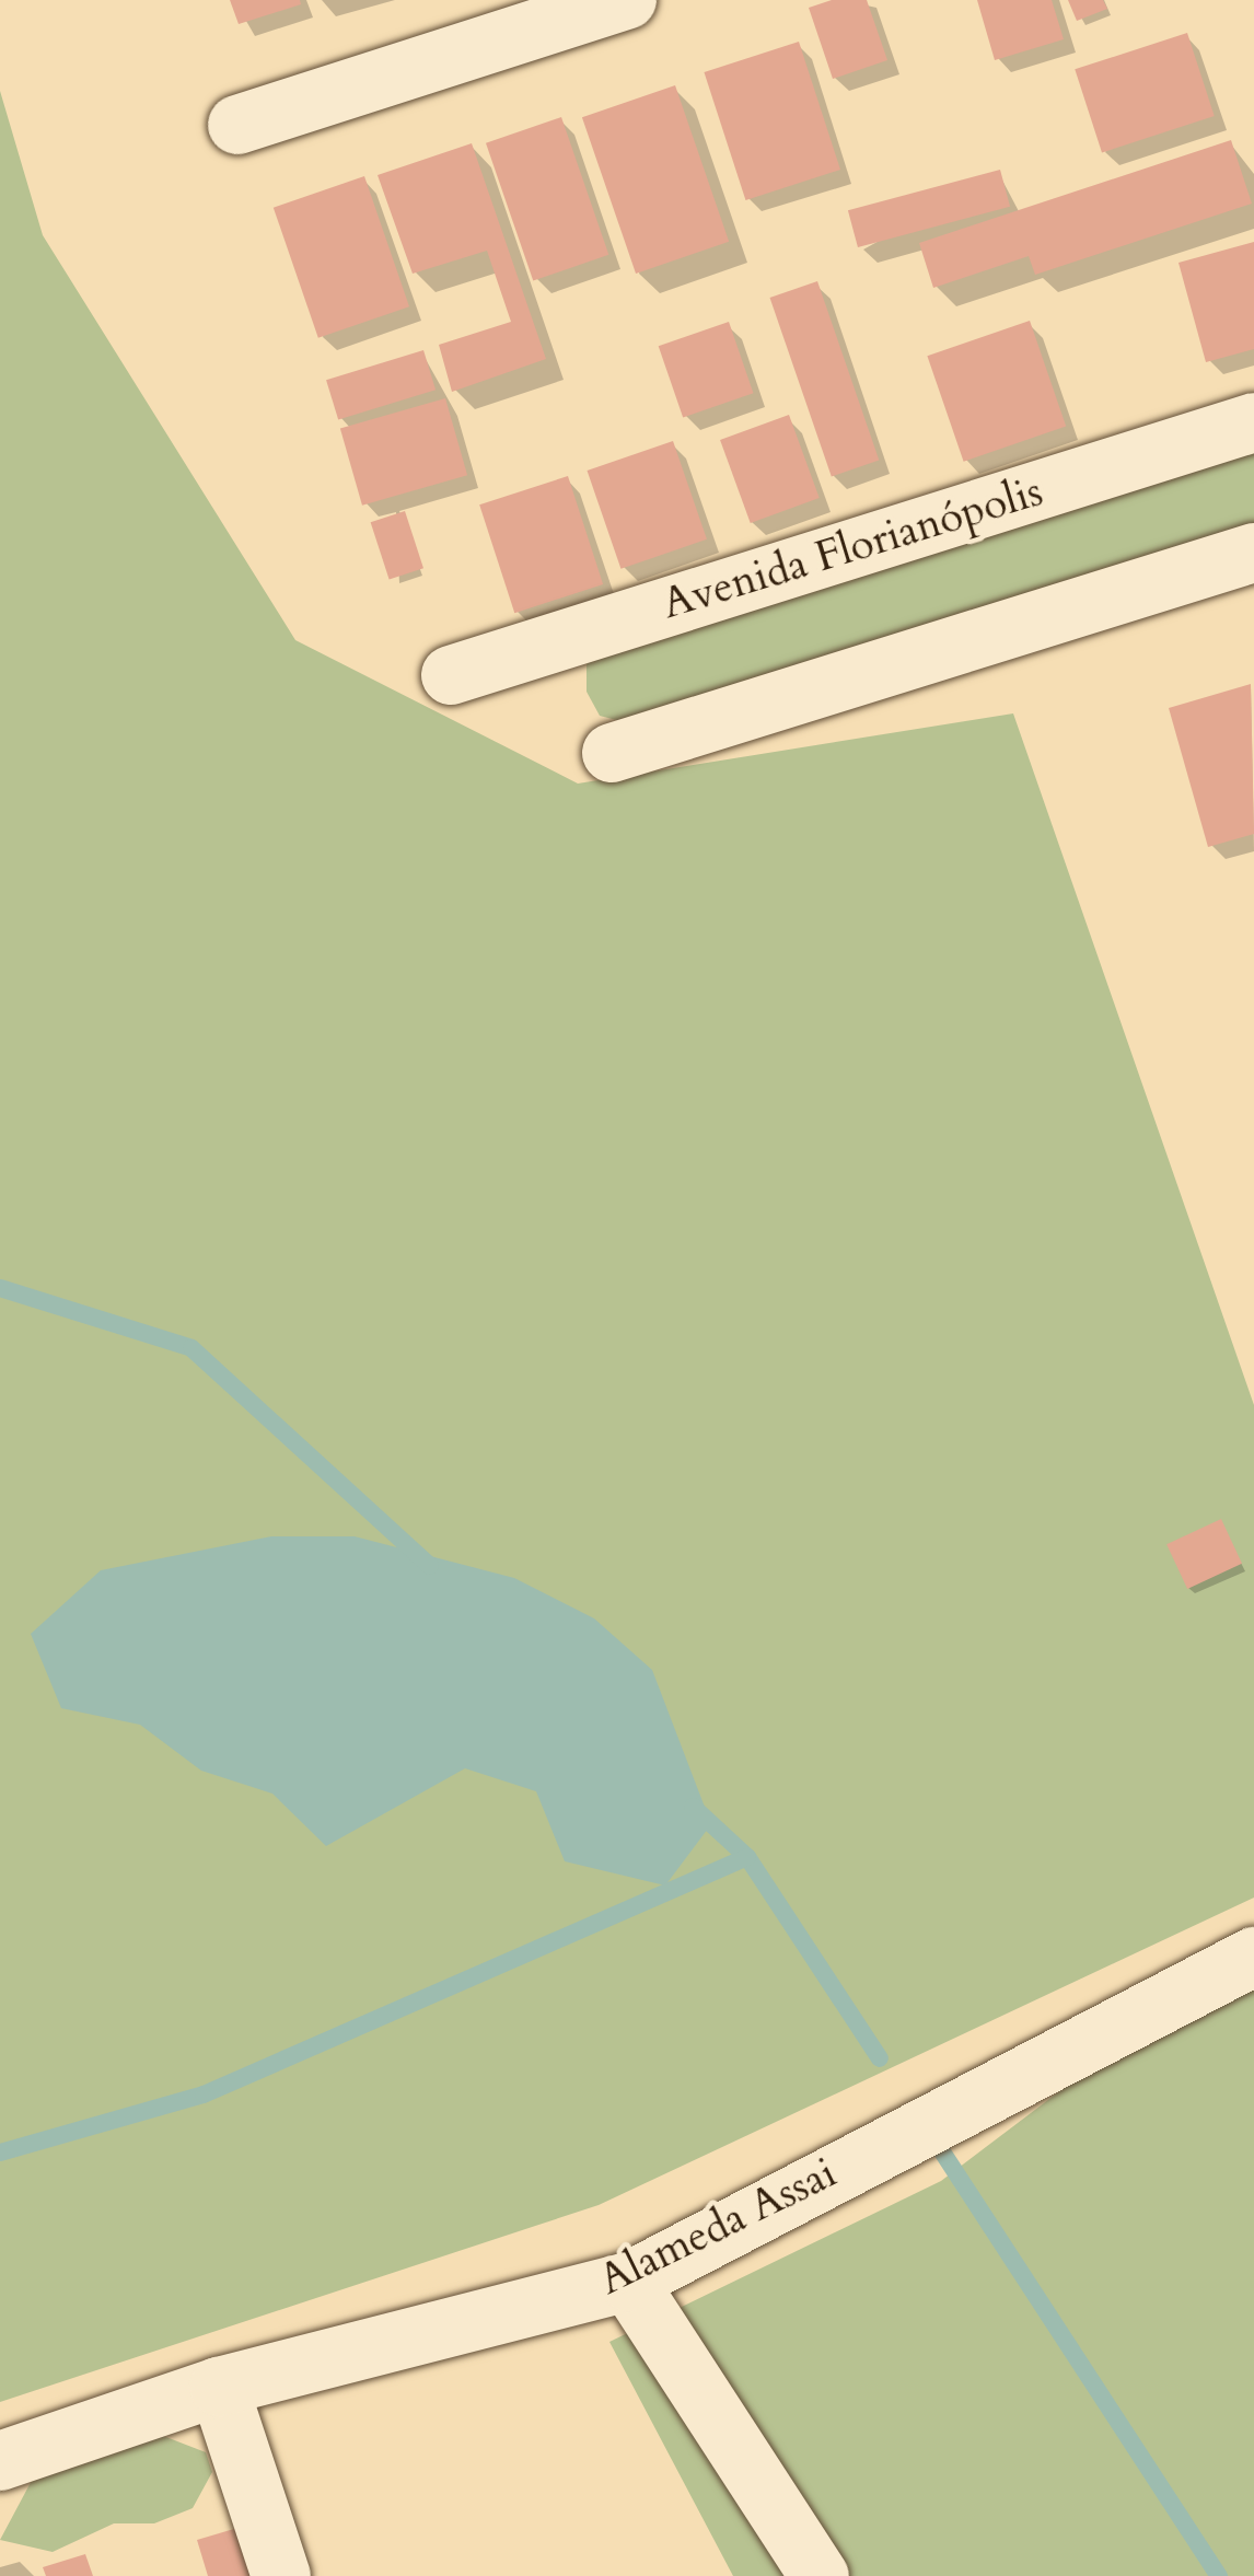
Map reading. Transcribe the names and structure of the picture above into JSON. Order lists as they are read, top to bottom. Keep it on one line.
{"streets":{"street":["Avenida Florianópolis","Alameda Assai"]}}
